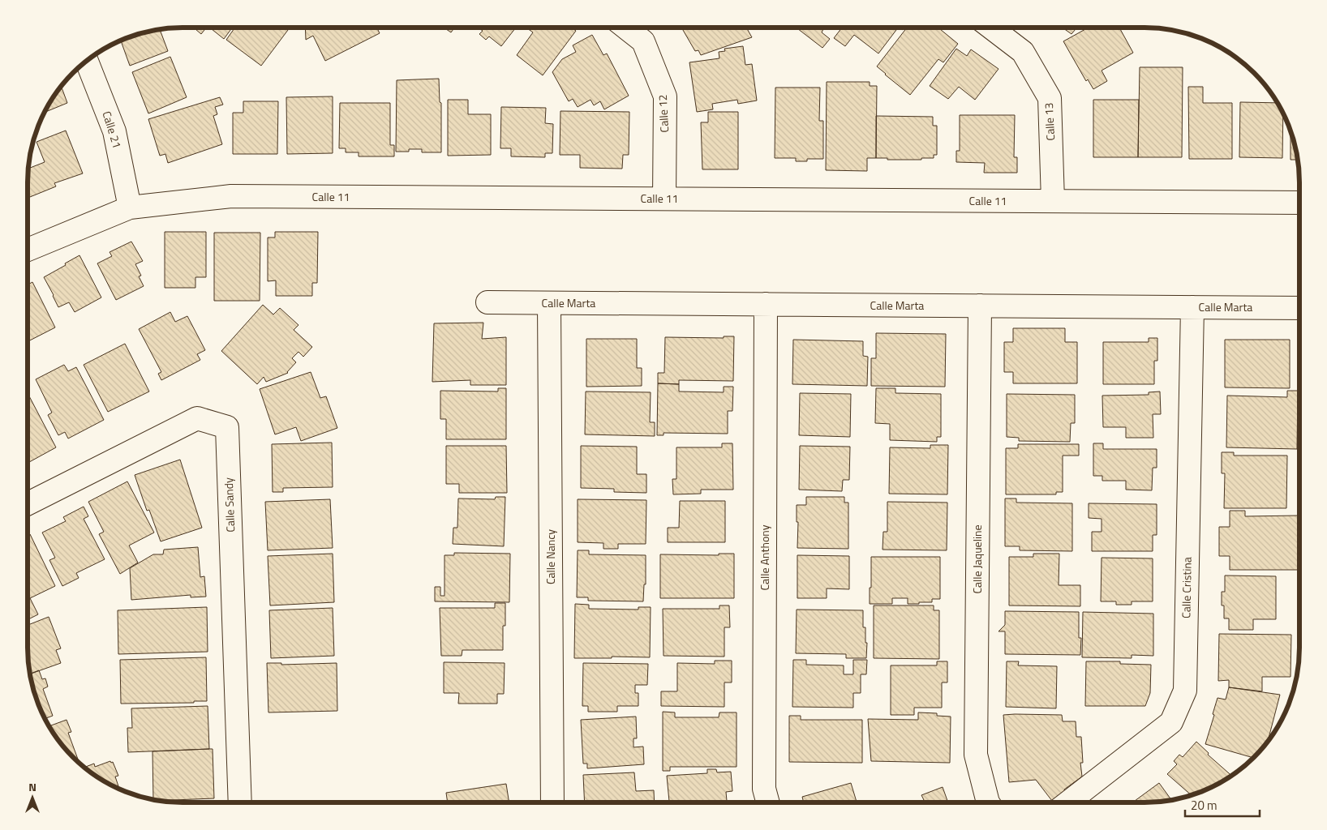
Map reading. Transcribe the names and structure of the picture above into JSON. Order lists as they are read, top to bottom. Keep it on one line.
{"streets":{"street":["Calle 12","Calle 13","Calle 21","Calle 11","Calle Marta","Calle Sandy","Calle Nancy","Calle Anthony","Calle Jaqueline","Calle Cristina"]},"crossings":[["Calle 12","Calle 11"],["Calle 13","Calle 11"],["Calle 21","Calle 11"],["Calle Marta","Calle Nancy"],["Calle Marta","Calle Anthony"],["Calle Marta","Calle Jaqueline"],["Calle Marta","Calle Cristina"]],"scale_bar":"20 m","north":"top"}
